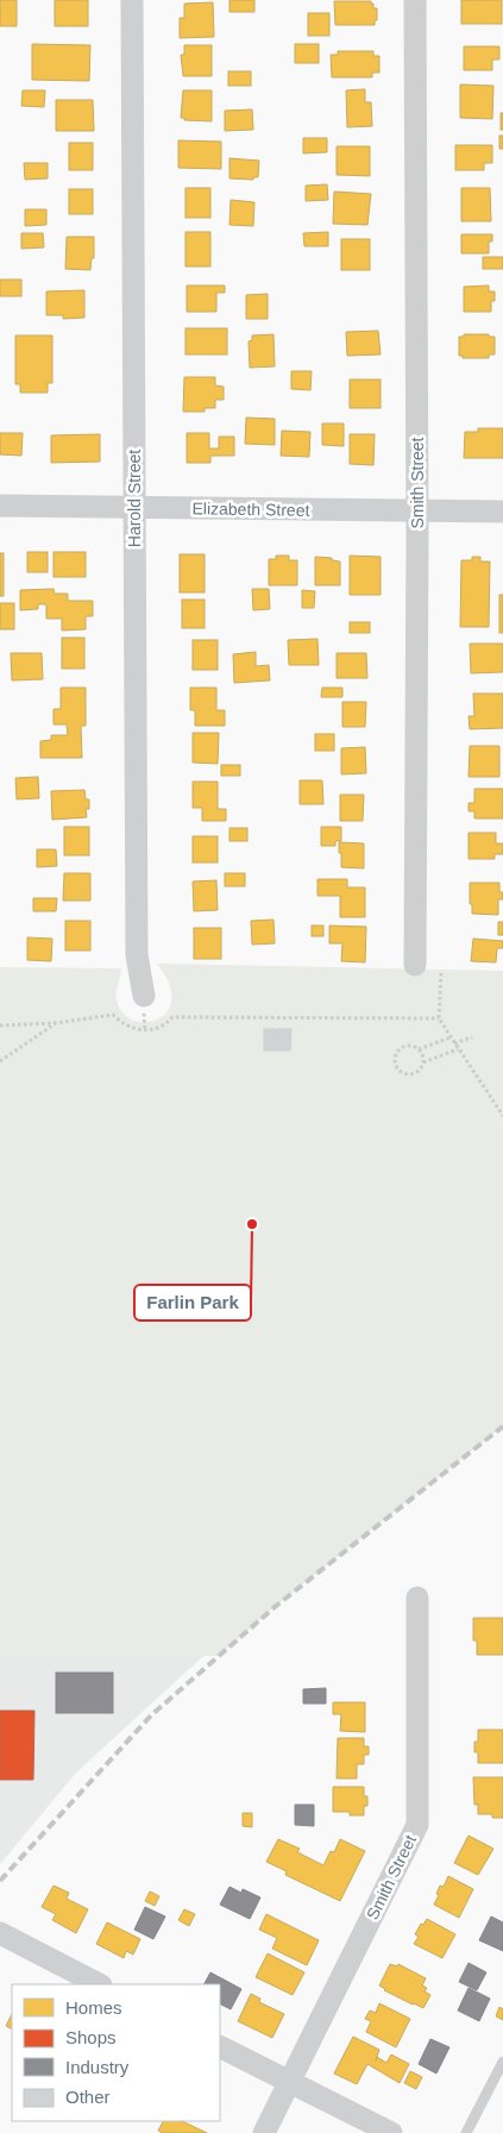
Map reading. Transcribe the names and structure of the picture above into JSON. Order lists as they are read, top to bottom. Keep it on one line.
{"streets":{"street":["Smith Street","Harold Street","Elizabeth Street"]},"crossings":[["Smith Street","Elizabeth Street"],["Harold Street","Elizabeth Street"]],"places":["Farlin Park"],"legend":["Homes","Shops","Industry","Other"]}
